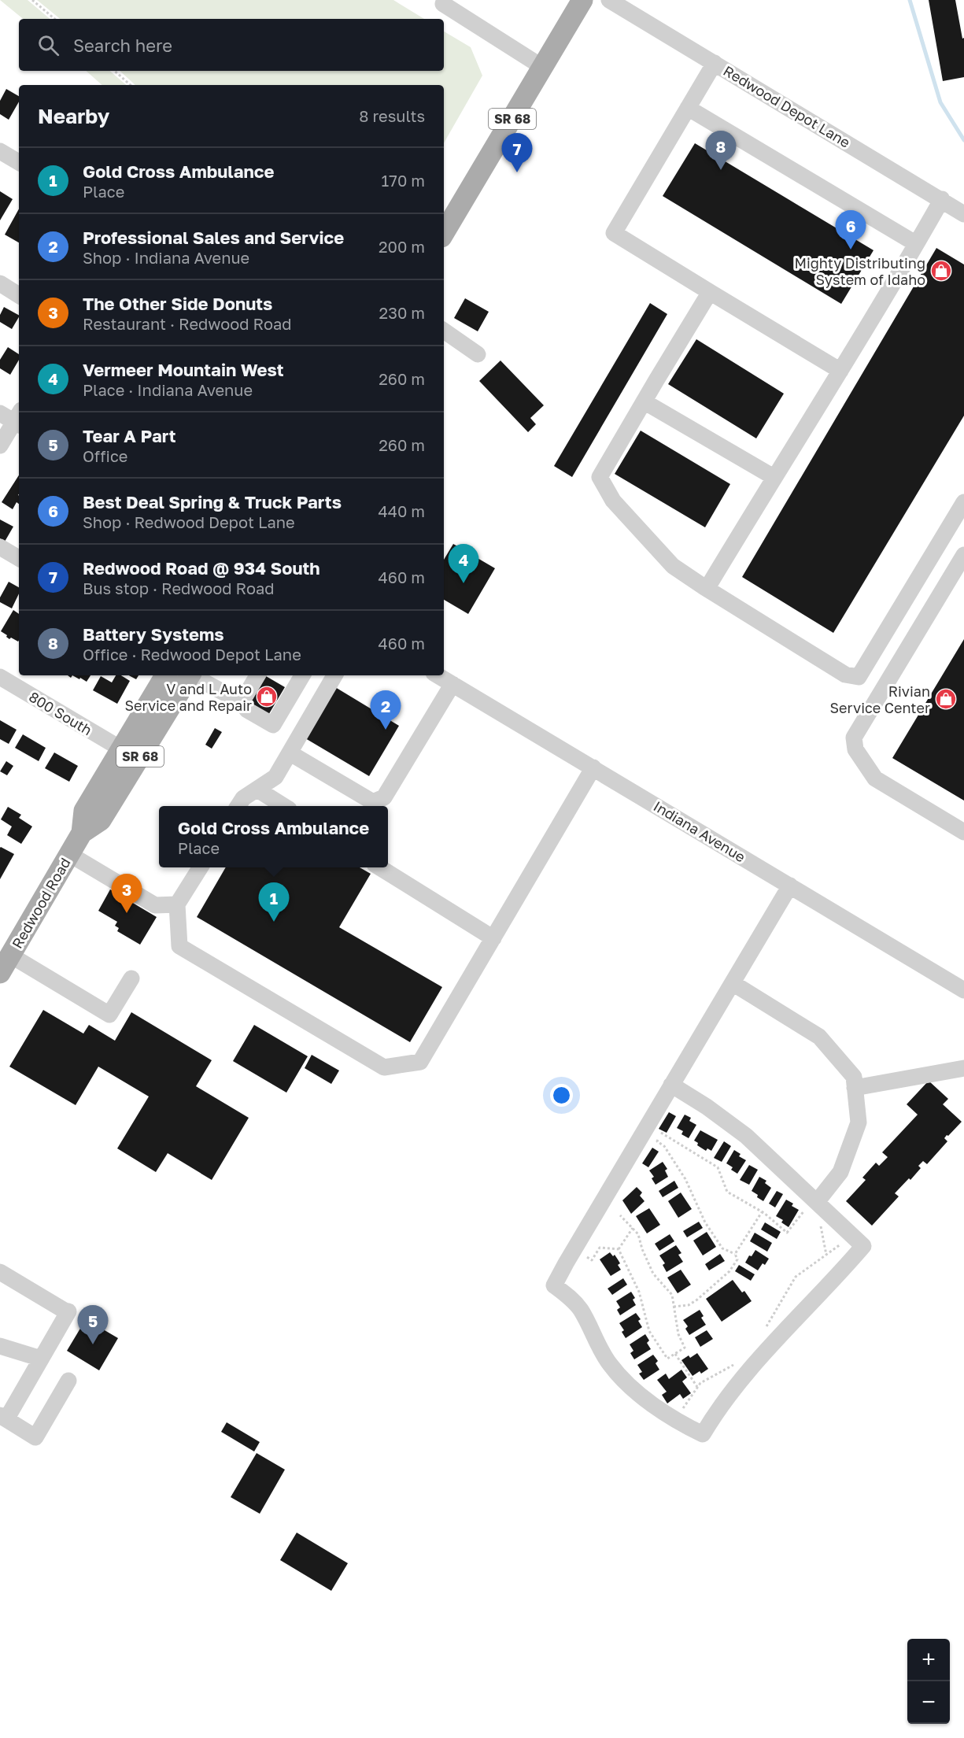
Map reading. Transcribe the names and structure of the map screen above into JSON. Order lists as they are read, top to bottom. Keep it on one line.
{"streets":{"main road":["SR 68","Redwood Road"],"street":["Redwood Depot Lane","800 South","Indiana Avenue"]},"crossings":[["800 South","Redwood Road"]],"places":{"shop":["Mighty Distributing System of Idaho","V and L Auto Service and Repair","Rivian Service Center"]},"page":{"search":"Search here","heading":["Nearby","8 results"],"pins":["8","7","6","4","2","3","1","5"],"list":[{"mark":"1","name":"Gold Cross Ambulance","note":"Place","value":"170 m"},{"mark":"2","name":"Professional Sales and Service","note":"Shop · Indiana Avenue","value":"200 m"},{"mark":"3","name":"The Other Side Donuts","note":"Restaurant · Redwood Road","value":"230 m"},{"mark":"4","name":"Vermeer Mountain West","note":"Place · Indiana Avenue","value":"260 m"},{"mark":"5","name":"Tear A Part","note":"Office","value":"260 m"},{"mark":"6","name":"Best Deal Spring & Truck Parts","note":"Shop · Redwood Depot Lane","value":"440 m"},{"mark":"7","name":"Redwood Road @ 934 South","note":"Bus stop · Redwood Road","value":"460 m"},{"mark":"8","name":"Battery Systems","note":"Office · Redwood Depot Lane","value":"460 m"}],"popup":["Gold Cross Ambulance","Place"],"map_buttons":["+","−"]}}
